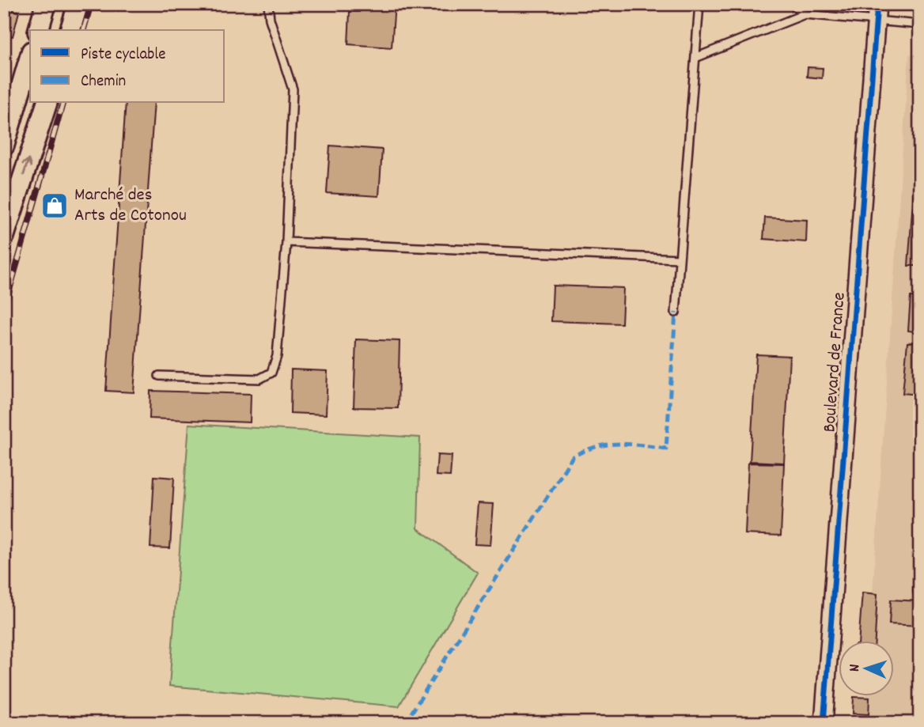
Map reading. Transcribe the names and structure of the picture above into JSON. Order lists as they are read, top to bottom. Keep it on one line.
{"streets":{"street":["Boulevard de France"]},"places":{"shop":["Marché des Arts de Cotonou"]},"legend":["Piste cyclable","Chemin"],"north":"left"}
